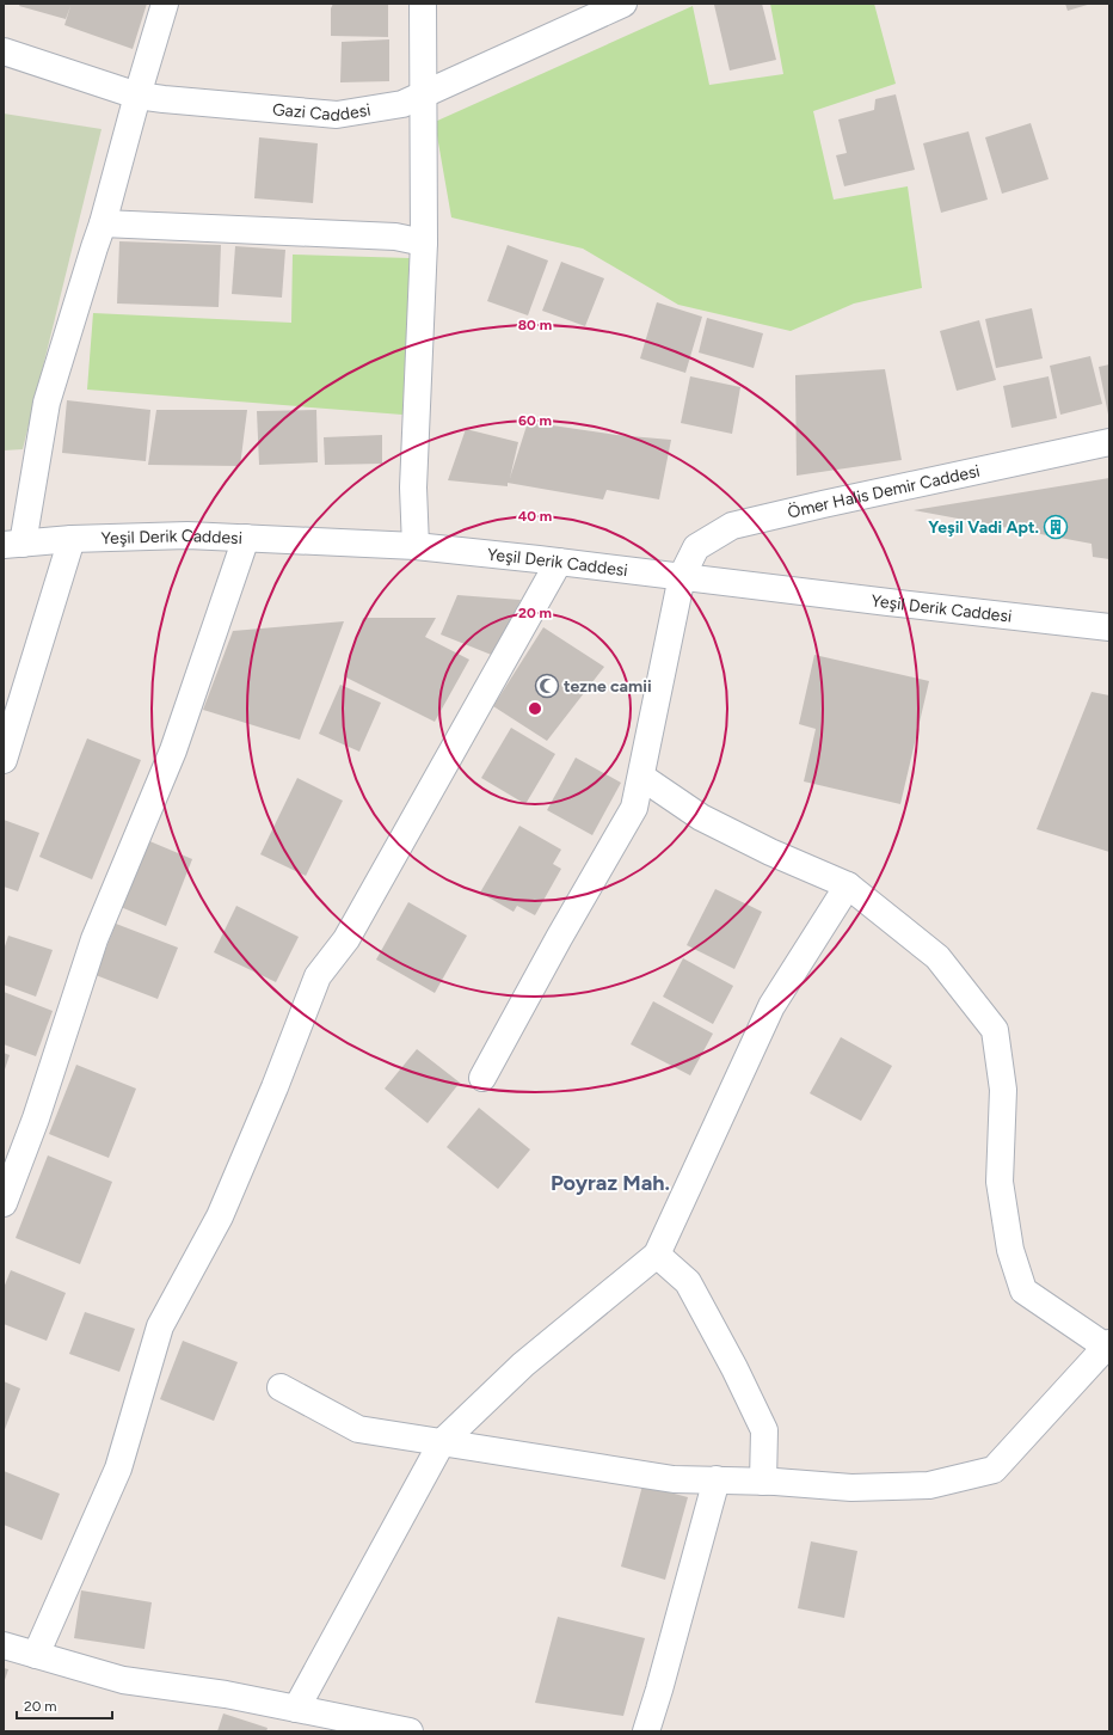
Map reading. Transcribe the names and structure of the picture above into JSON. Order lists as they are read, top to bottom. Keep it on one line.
{"streets":{"street":["Gazi Caddesi","Ömer Halis Demir Caddesi","Yeşil Derik Caddesi"]},"crossings":[["Ömer Halis Demir Caddesi","Yeşil Derik Caddesi"]],"districts":["Poyraz Mah."],"places":{"building":["Yeşil Vadi Apt."],"mosque":["tezne camii"]},"scale_bar":"20 m","rings":["80 m","60 m","40 m","20 m"]}
